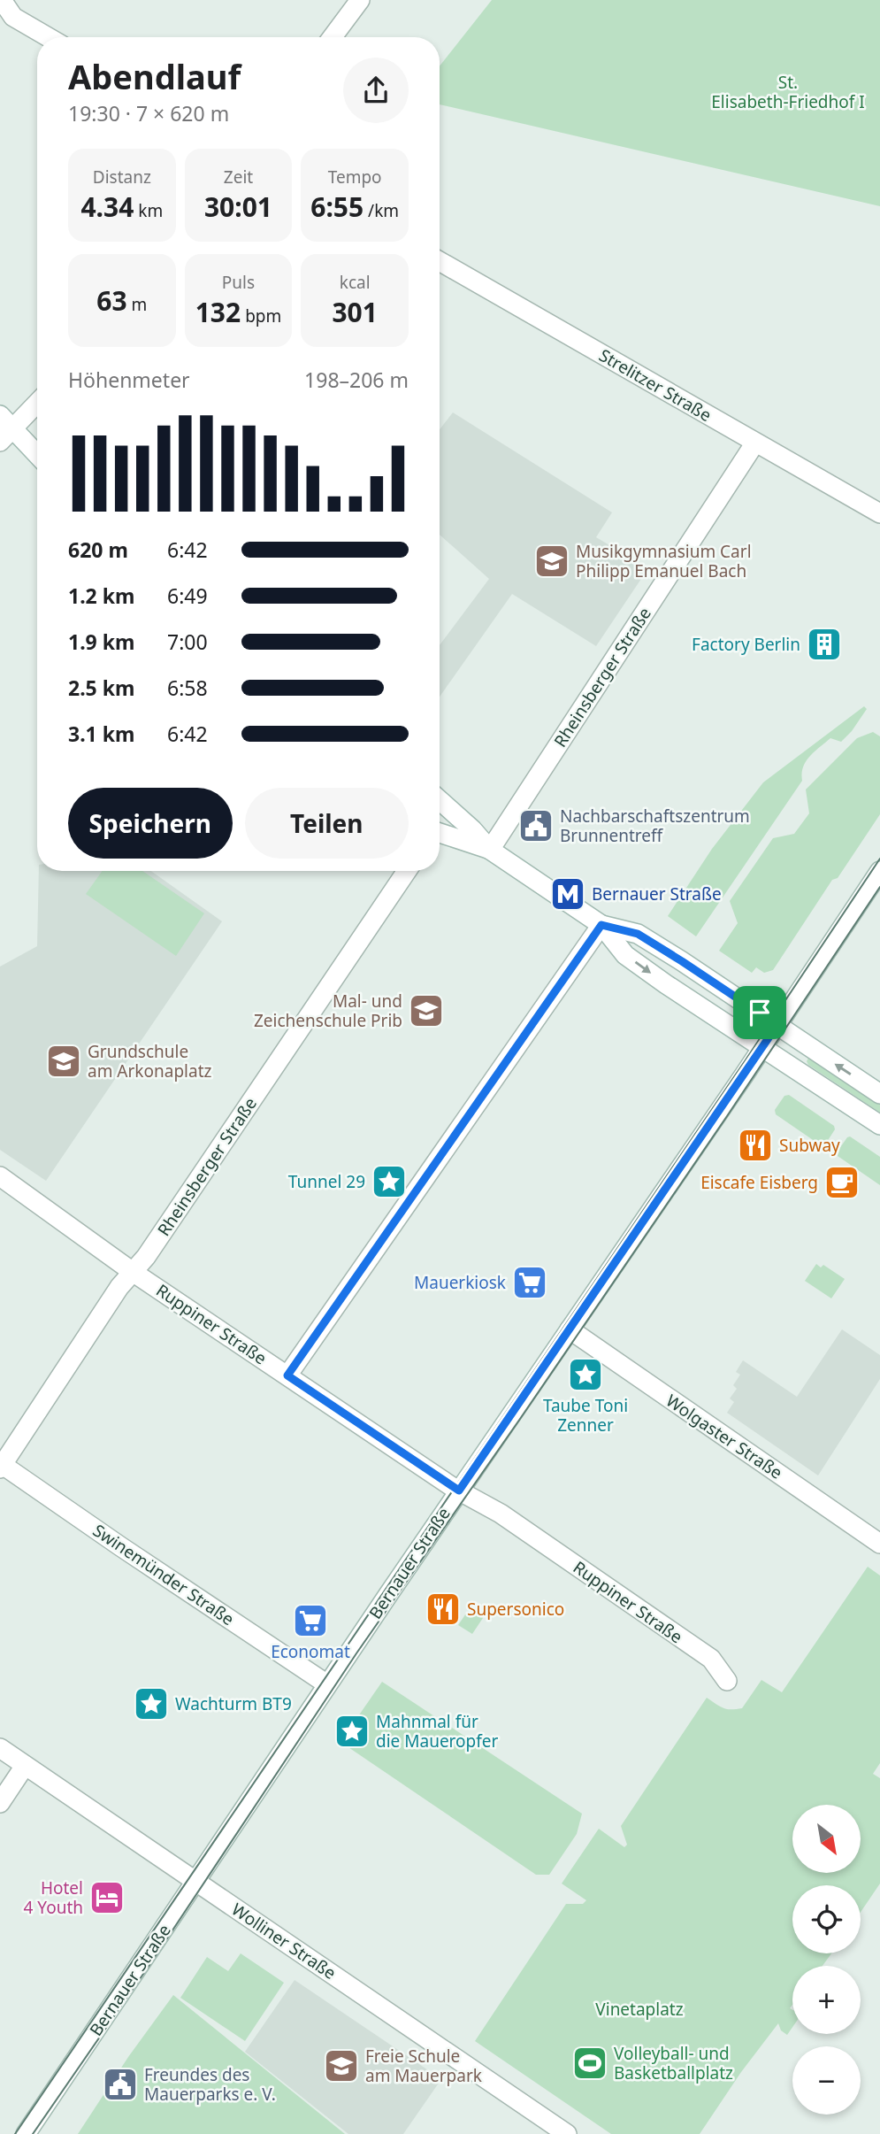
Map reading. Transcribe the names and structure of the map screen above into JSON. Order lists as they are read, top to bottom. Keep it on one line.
{"streets":{"street":["Strelitzer Straße","Rheinsberger Straße","Ruppiner Straße","Wolgaster Straße","Bernauer Straße","Swinemünder Straße","Wolliner Straße"]},"crossings":[["Strelitzer Straße","Rheinsberger Straße"],["Rheinsberger Straße","Ruppiner Straße"],["Rheinsberger Straße","Swinemünder Straße"],["Ruppiner Straße","Bernauer Straße"],["Wolgaster Straße","Bernauer Straße"],["Bernauer Straße","Swinemünder Straße"],["Bernauer Straße","Wolliner Straße"]],"parks":["St. Elisabeth-Friedhof I","Vinetaplatz"],"places":{"school or university":["Musikgymnasium Carl Philipp Emanuel Bach","Mal- und Zeichenschule Prib","Grundschule am Arkonaplatz","Freie Schule am Mauerpark"],"building":["Factory Berlin"],"public building":["Nachbarschaftszentrum Brunnentreff","Freundes des Mauerparks e. V."],"metro station":["Bernauer Straße"],"restaurant":["Subway","Supersonico"],"place":["Tunnel 29","Taube Toni Zenner","Wachturm BT9","Mahnmal für die Maueropfer"],"cafe":["Eiscafe Eisberg"],"supermarket":["Mauerkiosk","Economat"],"hotel":["Hotel 4 Youth"],"sports":["Volleyball- und Basketballplatz"]},"north":"bottom right","page":{"heading":["Abendlauf","19:30 · 7 × 620 m"],"stats":[["Distanz","4.34 km"],["Zeit","30:01"],["Tempo","6:55 /km"],["63 m"],["Puls","132 bpm"],["kcal","301"]],"chart":["Höhenmeter","198–206 m"],"list":[{"name":"620 m","note":"6:42"},{"name":"1.2 km","note":"6:49"},{"name":"1.9 km","note":"7:00"},{"name":"2.5 km","note":"6:58"},{"name":"3.1 km","note":"6:42"}],"buttons":["Speichern","Teilen"],"map_buttons":["+","−"]}}
